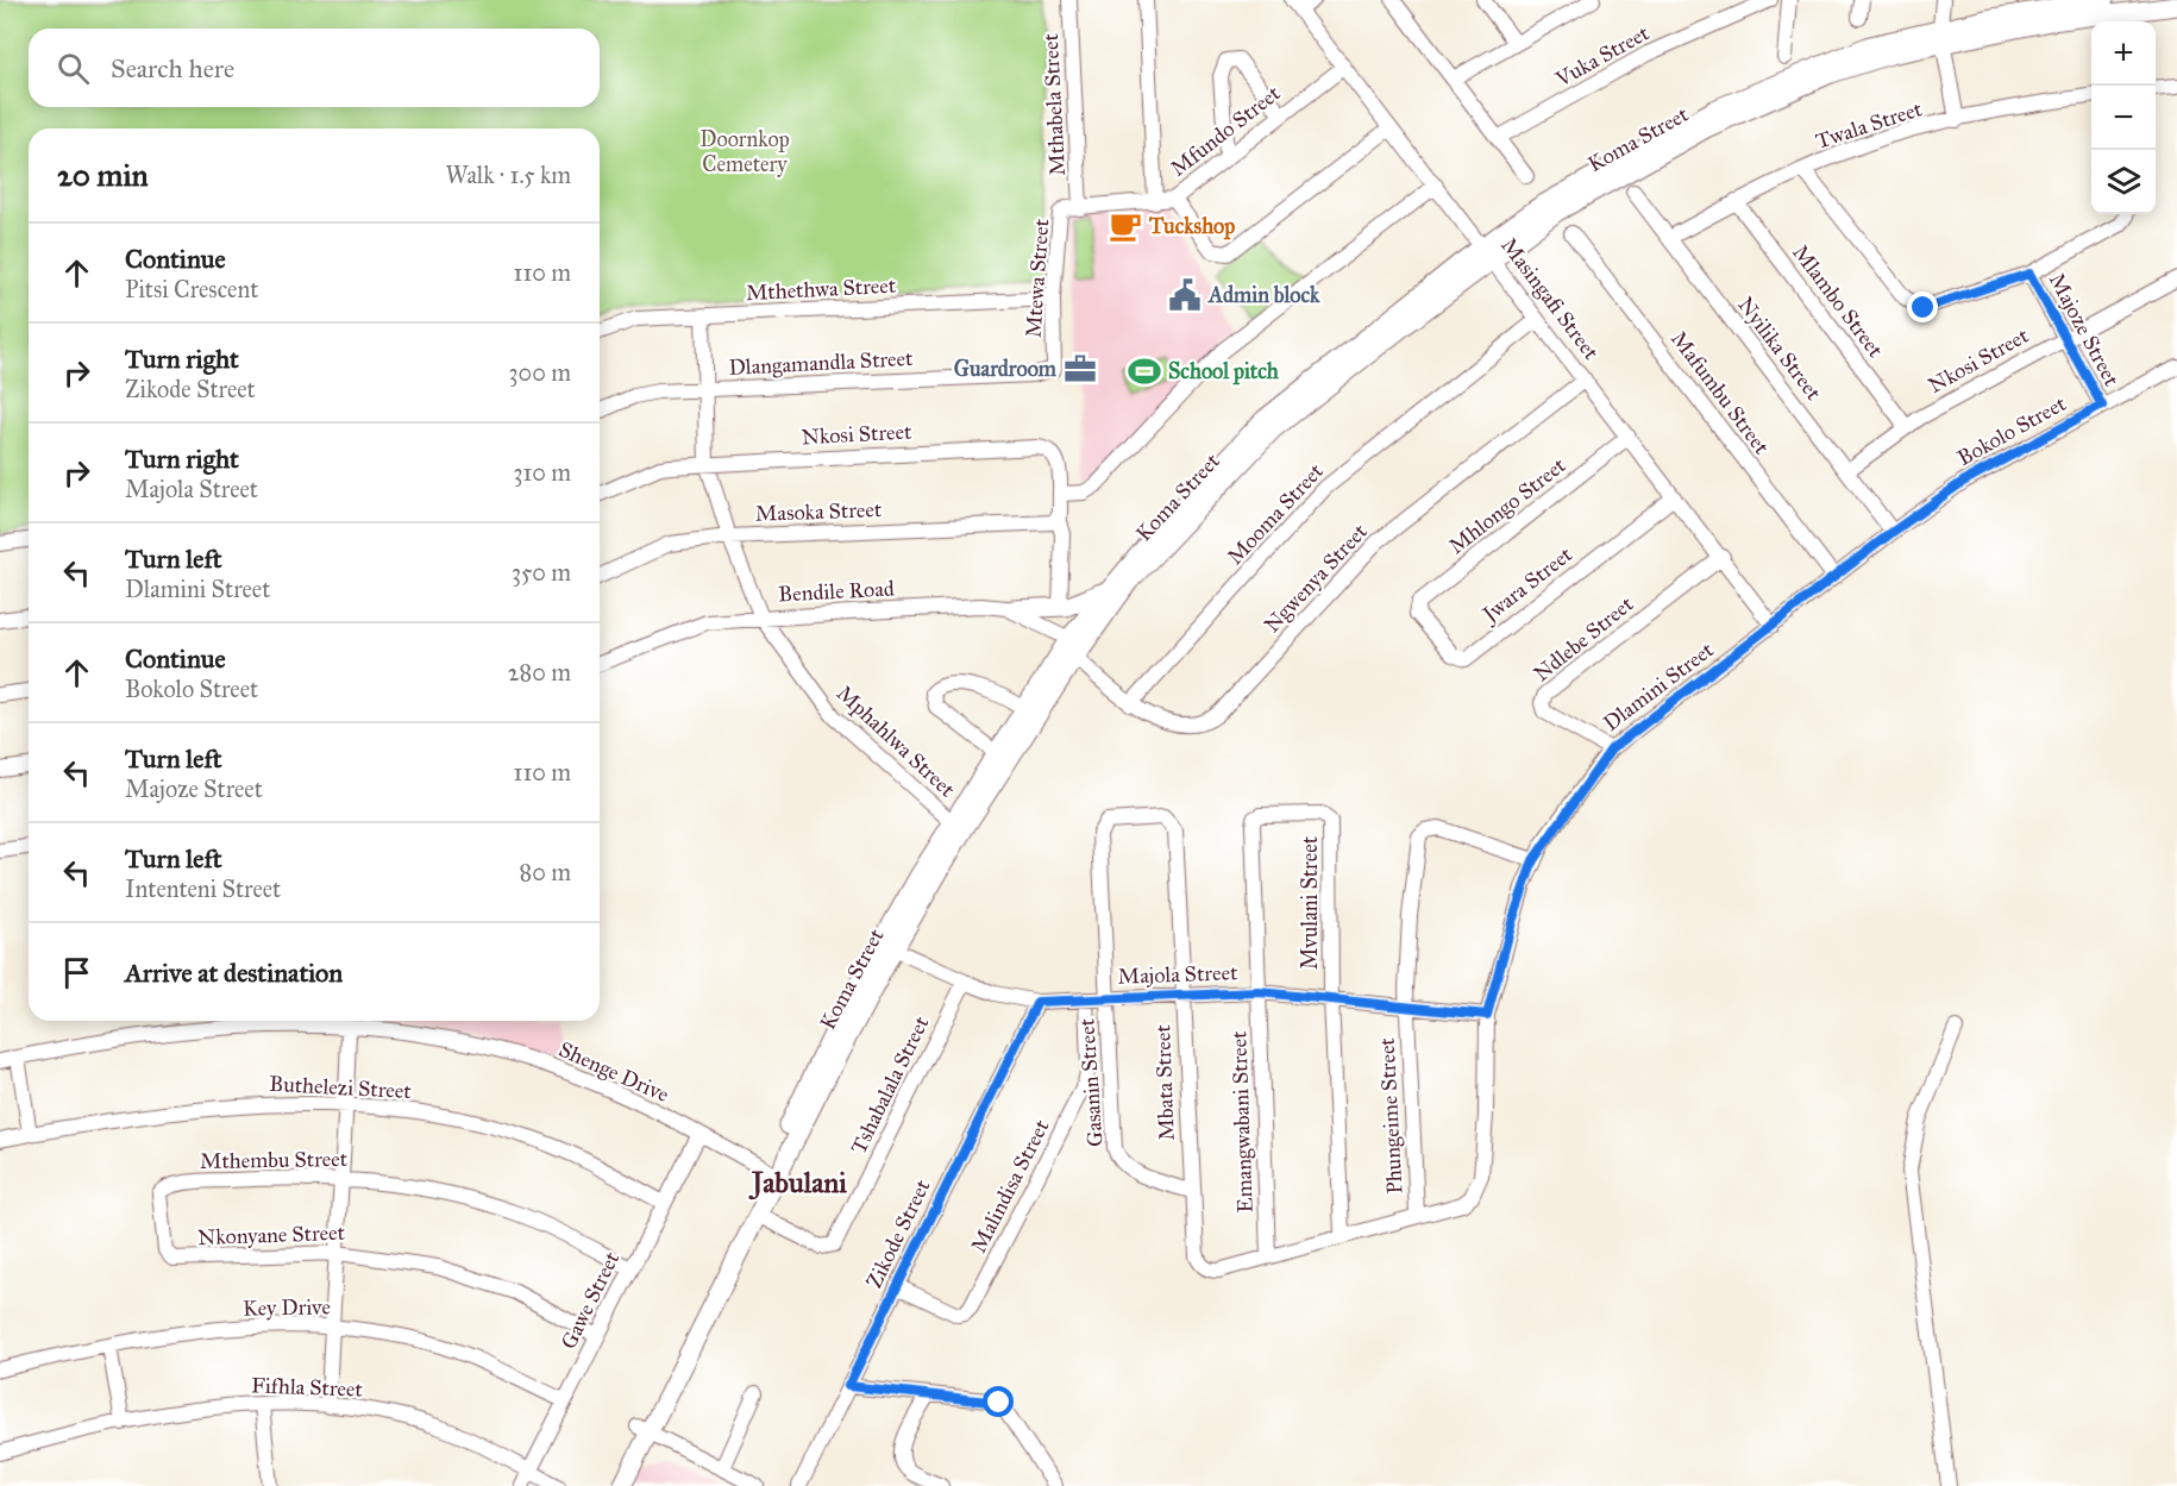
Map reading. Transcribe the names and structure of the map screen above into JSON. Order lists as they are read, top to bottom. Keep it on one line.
{"streets":{"main road":["Koma Street"],"street":["Vuka Street","Mthabela Street","Twala Street","Mfundo Street","Mtewa Street","Mthethwa Street","Masingafi Street","Mlambo Street","Majoze Street","Nyilika Street","Nkosi Street","Dlangamandla Street","Mafumbu Street","Bokolo Street","Mhlongo Street","Masoka Street","Mooma Street","Ngwenya Street","Jwara Street","Bendile Road","Ndlebe Street","Dlamini Street","Mphahlwa Street","Mvulani Street","Majola Street","Shenge Drive","Gasanin Street","Mbata Street","Tshabalala Street","Buthelezi Street","Phungeime Street","Emangwabani Street","Mthembu Street","Malindisa Street","Zikode Street","Nkonyane Street","Gawe Street","Key Drive","Fifhla Street"]},"crossings":[["Mthabela Street","Mfundo Street"],["Mthabela Street","Mtewa Street"],["Twala Street","Mlambo Street"],["Twala Street","Nyilika Street"],["Mfundo Street","Mtewa Street"],["Mfundo Street","Masingafi Street"],["Koma Street","Masingafi Street"],["Koma Street","Ngwenya Street"],["Koma Street","Bendile Road"],["Koma Street","Mphahlwa Street"],["Koma Street","Majola Street"],["Koma Street","Shenge Drive"],["Koma Street","Tshabalala Street"],["Mtewa Street","Mthethwa Street"],["Mtewa Street","Dlangamandla Street"],["Mthethwa Street","Mphahlwa Street"],["Masingafi Street","Bokolo Street"],["Masingafi Street","Mhlongo Street"],["Masingafi Street","Mooma Street"],["Masingafi Street","Ngwenya Street"],["Masingafi Street","Jwara Street"],["Masingafi Street","Ndlebe Street"],["Masingafi Street","Dlamini Street"],["Mlambo Street","Nkosi Street"],["Majoze Street","Nkosi Street"],["Majoze Street","Bokolo Street"],["Nyilika Street","Nkosi Street"],["Nyilika Street","Bokolo Street"],["Nkosi Street","Masoka Street"],["Nkosi Street","Mphahlwa Street"],["Dlangamandla Street","Mphahlwa Street"],["Mafumbu Street","Bokolo Street"],["Bokolo Street","Dlamini Street"],["Mhlongo Street","Jwara Street"],["Masoka Street","Mphahlwa Street"],["Mooma Street","Ngwenya Street"],["Ngwenya Street","Bendile Road"],["Bendile Road","Mphahlwa Street"],["Ndlebe Street","Dlamini Street"],["Dlamini Street","Majola Street"],["Dlamini Street","Phungeime Street"],["Mvulani Street","Majola Street"],["Mvulani Street","Emangwabani Street"],["Majola Street","Gasanin Street"],["Majola Street","Mbata Street"],["Majola Street","Tshabalala Street"],["Majola Street","Phungeime Street"],["Majola Street","Emangwabani Street"],["Majola Street","Malindisa Street"],["Majola Street","Zikode Street"],["Shenge Drive","Gawe Street"],["Gasanin Street","Mbata Street"],["Mbata Street","Emangwabani Street"],["Buthelezi Street","Gawe Street"],["Mthembu Street","Nkonyane Street"],["Mthembu Street","Gawe Street"],["Malindisa Street","Zikode Street"],["Nkonyane Street","Gawe Street"],["Gawe Street","Key Drive"],["Gawe Street","Fifhla Street"]],"districts":["Jabulani"],"parks":["Doornkop Cemetery"],"places":{"cafe":["Tuckshop"],"public building":["Admin block"],"office":["Guardroom"],"sports":["School pitch"]},"page":{"map_buttons":["+","−"],"search":"Search here","heading":["20 min","Walk · 1.5 km"],"list":[["Continue","Pitsi Crescent","110 m"],["Turn right","Zikode Street","300 m"],["Turn right","Majola Street","310 m"],["Turn left","Dlamini Street","350 m"],["Continue","Bokolo Street","280 m"],["Turn left","Majoze Street","110 m"],["Turn left","Intenteni Street","80 m"],"Arrive at destination"]}}
